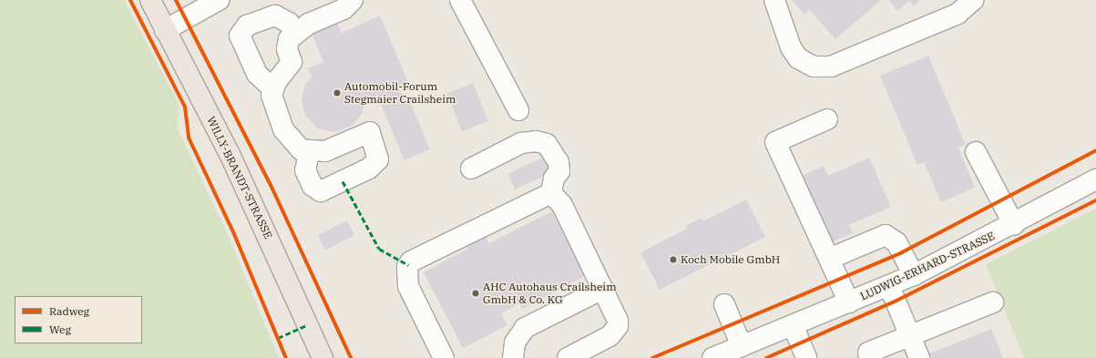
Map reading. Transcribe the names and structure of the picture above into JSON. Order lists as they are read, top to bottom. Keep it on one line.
{"streets":{"main road":["WILLY-BRANDT-STRASSE"],"street":["LUDWIG-ERHARD-STRASSE"]},"places":["Automobil-Forum Stegmaier Crailsheim","Koch Mobile GmbH","AHC Autohaus Crailsheim GmbH & Co. KG"],"legend":["Radweg","Weg"]}
